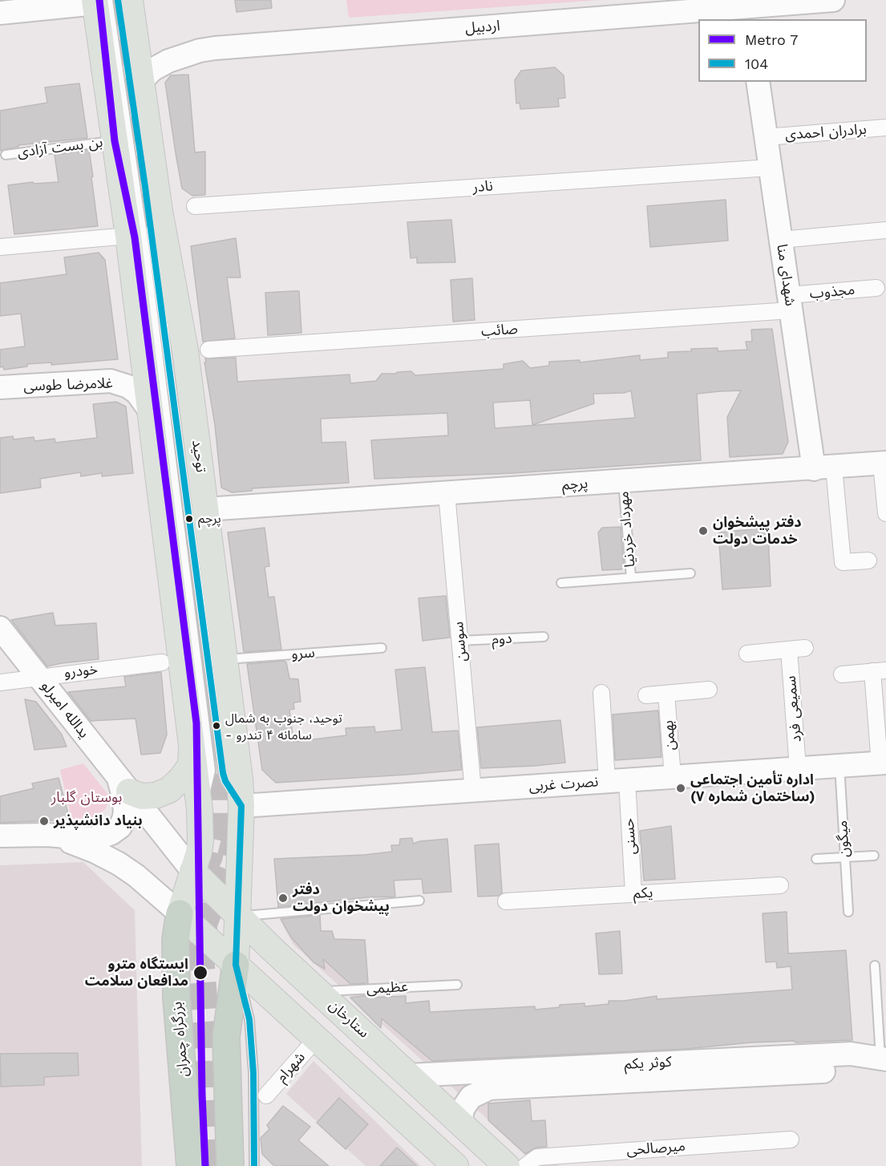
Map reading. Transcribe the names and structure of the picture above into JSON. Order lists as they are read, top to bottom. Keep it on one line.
{"streets":{"highway":["بزرگراه چمران"],"main road":["توحید","ستارخان"],"street":["اردبیل","برادران احمدی","نادر","شهدای منا","مجذوب","صائب","غلامرضا طوسی","پرچم","سوسن","خودرو","سمیعی فرد","یدالله امیرلو","بهمن","نصرت غربی","حسنی","یکم","کوثر یکم","شهرام","میرصالحی"],"lane":["بن بست آزادی","مهرداد خردنیا","دوم","سرو","میگون","عظیمی"]},"crossings":[["اردبیل","توحید"],["برادران احمدی","شهدای منا"],["نادر","شهدای منا"],["شهدای منا","مجذوب"],["شهدای منا","صائب"],["شهدای منا","پرچم"],["مجذوب","صائب"],["توحید","پرچم"],["توحید","سرو"],["توحید","نصرت غربی"],["توحید","ستارخان"],["پرچم","مهرداد خردنیا"],["پرچم","سوسن"],["دوم","سوسن"],["سوسن","نصرت غربی"],["خودرو","یدالله امیرلو"],["سمیعی فرد","نصرت غربی"],["یدالله امیرلو","ستارخان"],["بهمن","نصرت غربی"],["نصرت غربی","حسنی"],["نصرت غربی","میگون"],["حسنی","یکم"],["عظیمی","ستارخان"],["ستارخان","کوثر یکم"]],"parks":["بوستان گلبار"],"places":["پرچم","دفتر پیشخوان خدمات دولت","توحید، جنوب به شمال - سامانه ۴ تندرو","اداره تأمین اجتماعی (ساختمان شماره ۷)","بنیاد دانشپذیر","دفتر پیشخوان دولت","ایستگاه مترو مدافعان سلامت"],"lines":["metro line 7","transit line 104"],"legend":["Metro 7","104"]}
